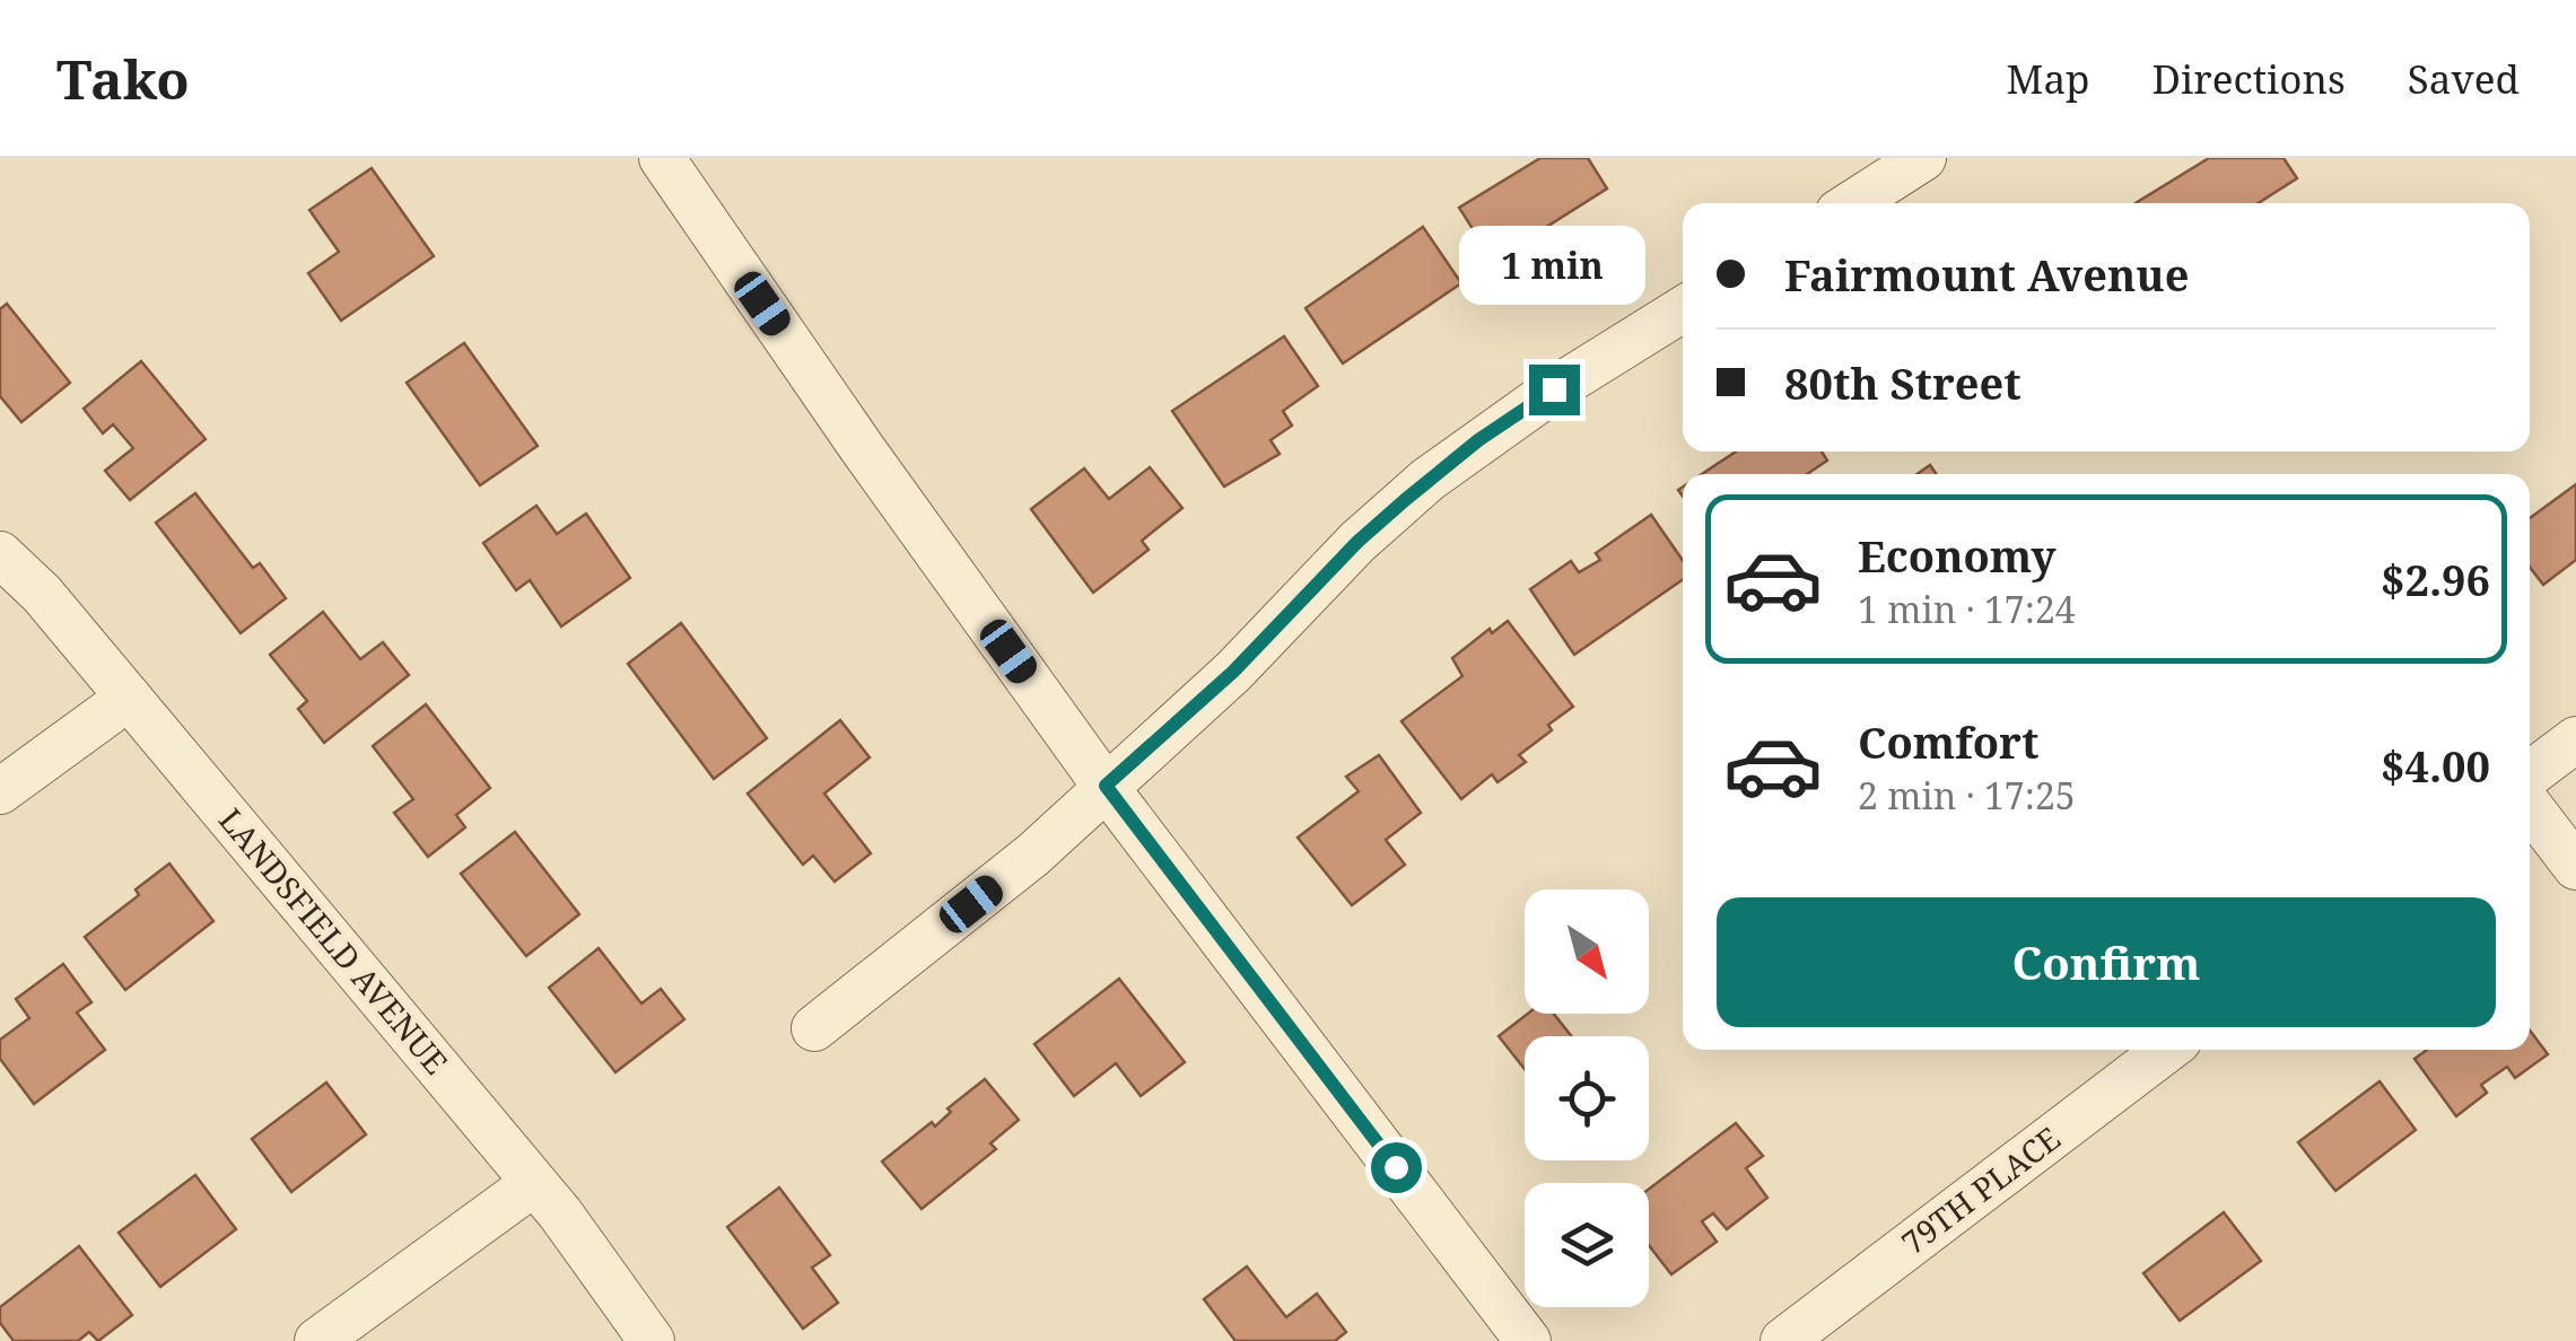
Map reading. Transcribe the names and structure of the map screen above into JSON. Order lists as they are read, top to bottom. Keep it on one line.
{"streets":{"street":["LANDSFIELD AVENUE","79TH PLACE"]},"north":"bottom right","page":{"header":"Tako","nav":["Map","Directions","Saved"],"banner":["Fairmount Avenue","80th Street"],"bubble":"1 min","list":[{"name":"Economy","note":"1 min · 17:24","value":"$2.96"},{"name":"Comfort","note":"2 min · 17:25","value":"$4.00"}],"buttons":"Confirm"}}
